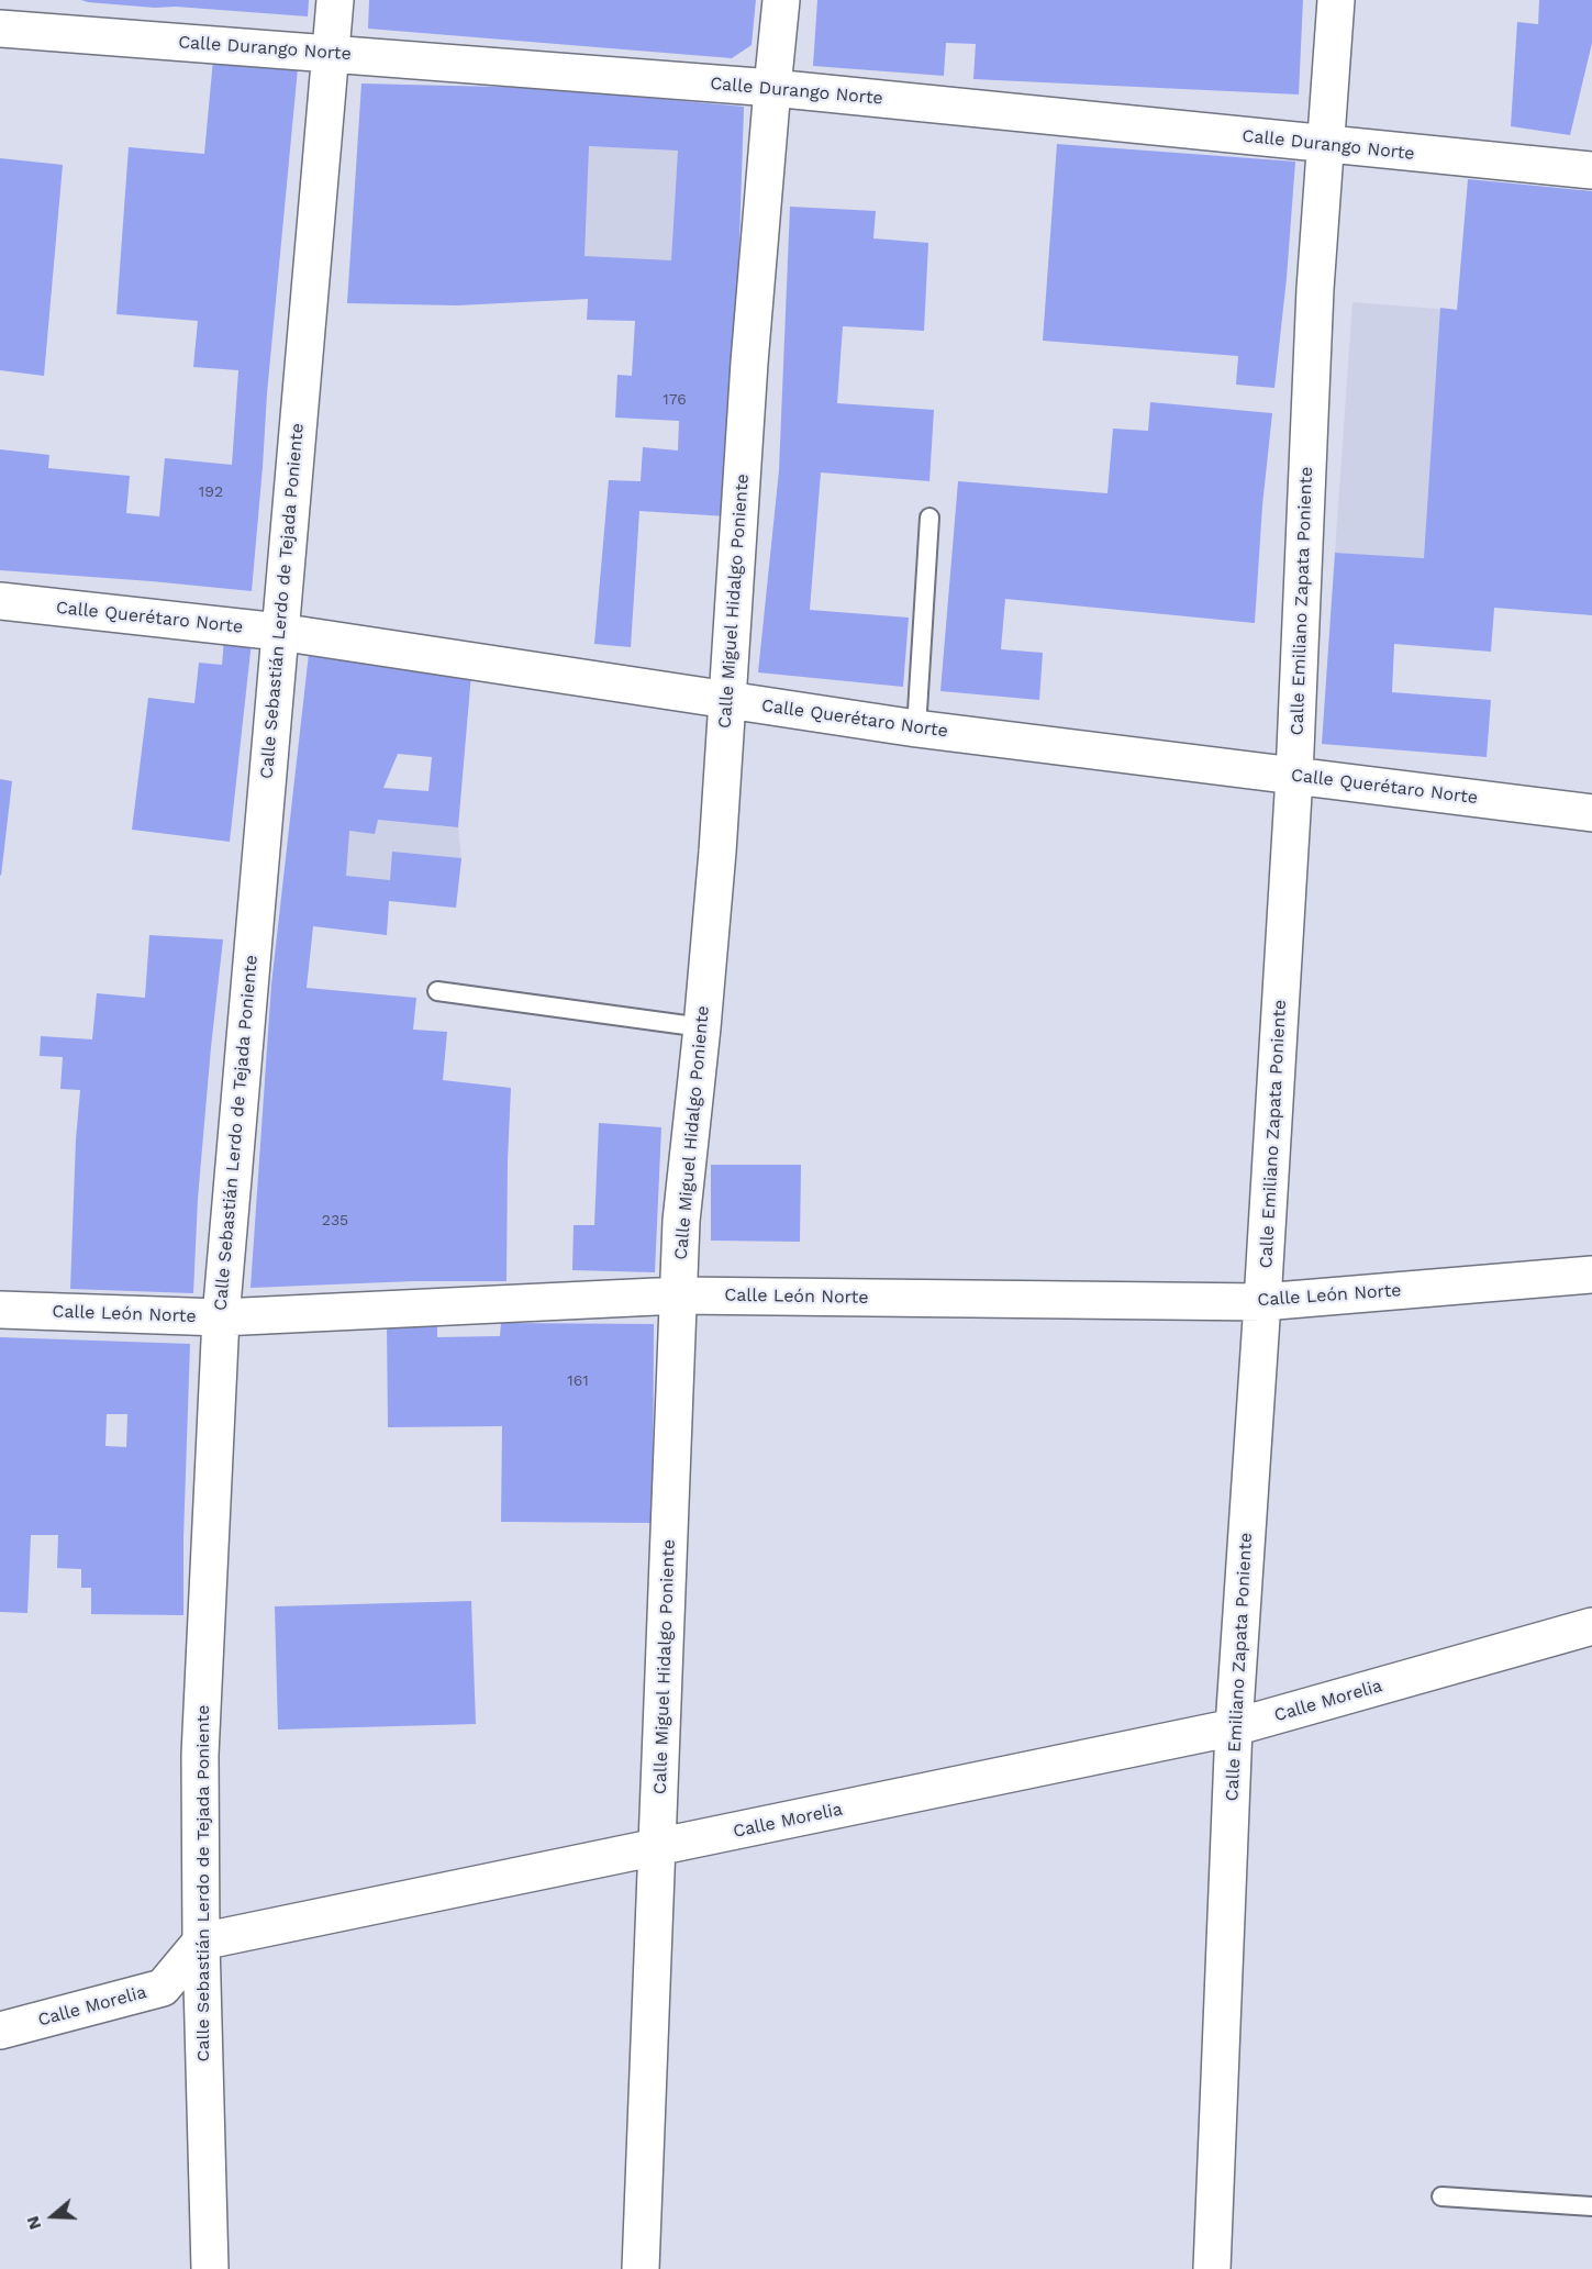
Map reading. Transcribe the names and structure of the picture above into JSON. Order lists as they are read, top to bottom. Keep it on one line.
{"streets":{"street":["Calle Durango Norte","Calle Sebastián Lerdo de Tejada Poniente","Calle Miguel Hidalgo Poniente","Calle Emiliano Zapata Poniente","Calle Querétaro Norte","Calle León Norte","Calle Morelia"]},"crossings":[["Calle Durango Norte","Calle Sebastián Lerdo de Tejada Poniente"],["Calle Durango Norte","Calle Miguel Hidalgo Poniente"],["Calle Durango Norte","Calle Emiliano Zapata Poniente"],["Calle Sebastián Lerdo de Tejada Poniente","Calle Querétaro Norte"],["Calle Sebastián Lerdo de Tejada Poniente","Calle León Norte"],["Calle Sebastián Lerdo de Tejada Poniente","Calle Morelia"],["Calle Miguel Hidalgo Poniente","Calle Querétaro Norte"],["Calle Miguel Hidalgo Poniente","Calle León Norte"],["Calle Miguel Hidalgo Poniente","Calle Morelia"],["Calle Emiliano Zapata Poniente","Calle Querétaro Norte"],["Calle Emiliano Zapata Poniente","Calle León Norte"],["Calle Emiliano Zapata Poniente","Calle Morelia"]],"house_numbers":["176","192","235","161"],"north":"left"}
